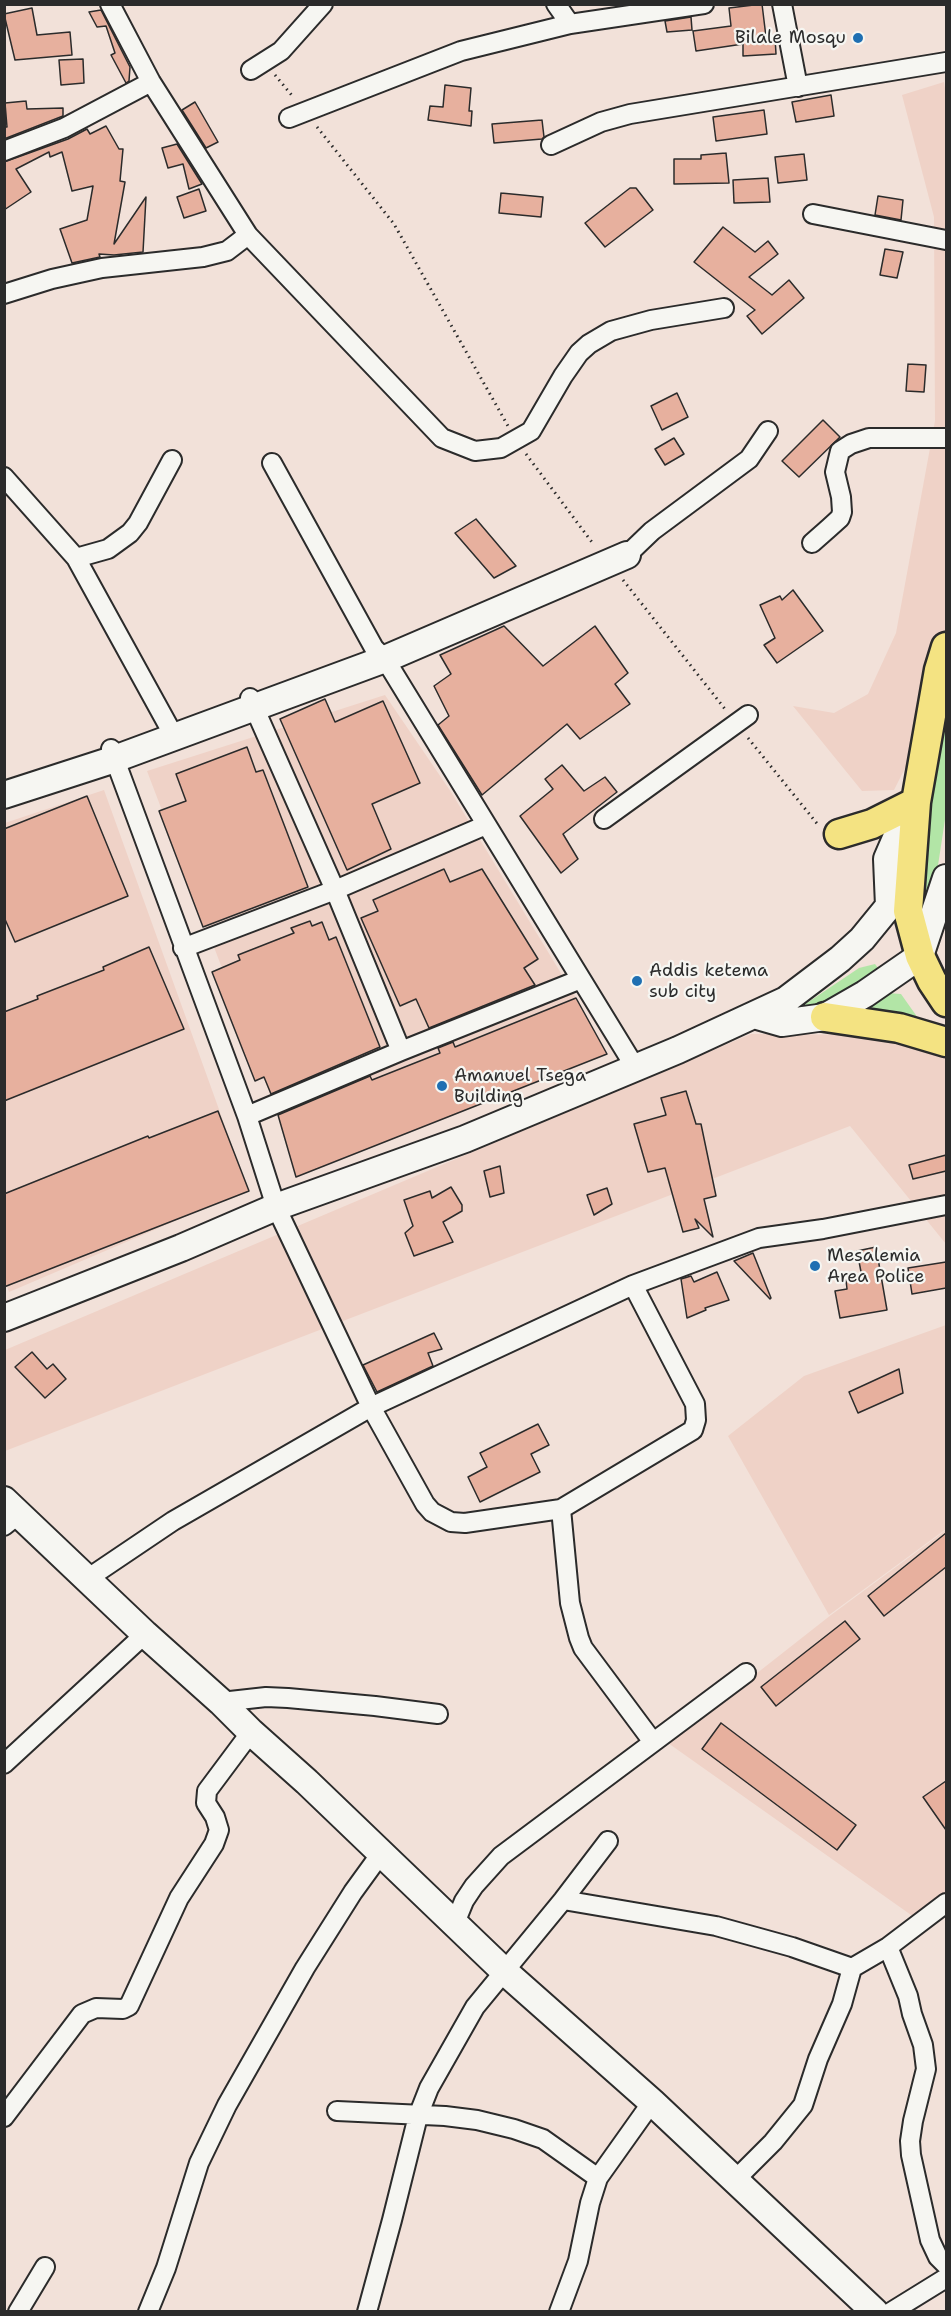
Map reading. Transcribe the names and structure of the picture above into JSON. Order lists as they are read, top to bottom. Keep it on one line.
{"places":["Bilale Mosqu","Addis ketema sub city","Amanuel Tsega Building","Mesalemia Area Police"]}
